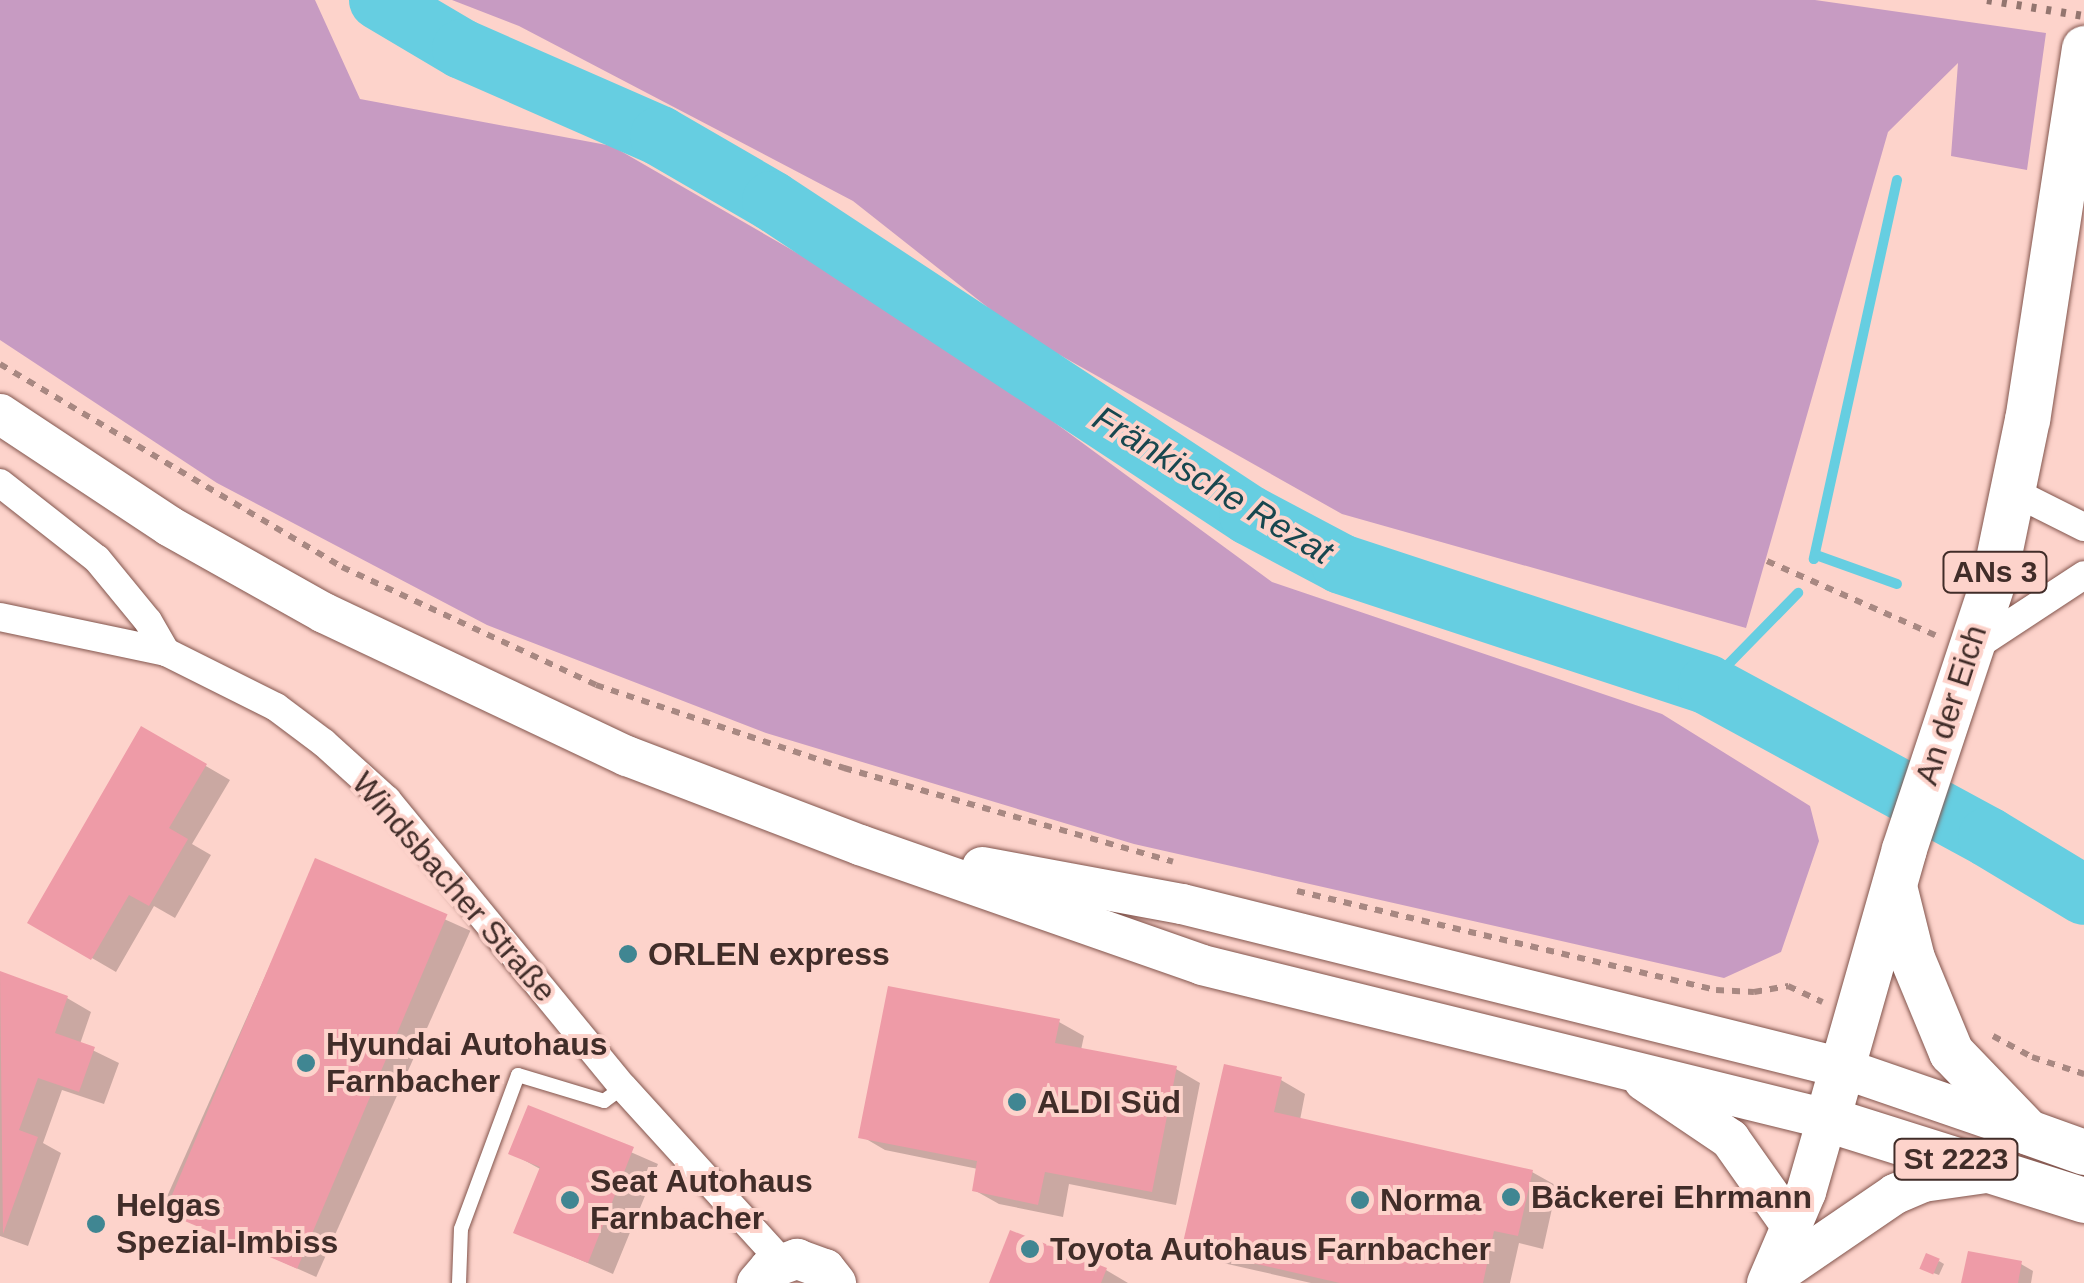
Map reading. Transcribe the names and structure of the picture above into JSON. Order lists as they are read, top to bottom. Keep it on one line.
{"streets":{"main road":["ANs 3","An der Eich","St 2223"],"street":["Windsbacher Straße"]},"crossings":[["An der Eich","St 2223"]],"water":["Fränkische Rezat"],"places":["ORLEN express","Hyundai Autohaus Farnbacher","ALDI Süd","Bäckerei Ehrmann","Seat Autohaus Farnbacher","Norma","Helgas Spezial-Imbiss","Toyota Autohaus Farnbacher"]}
